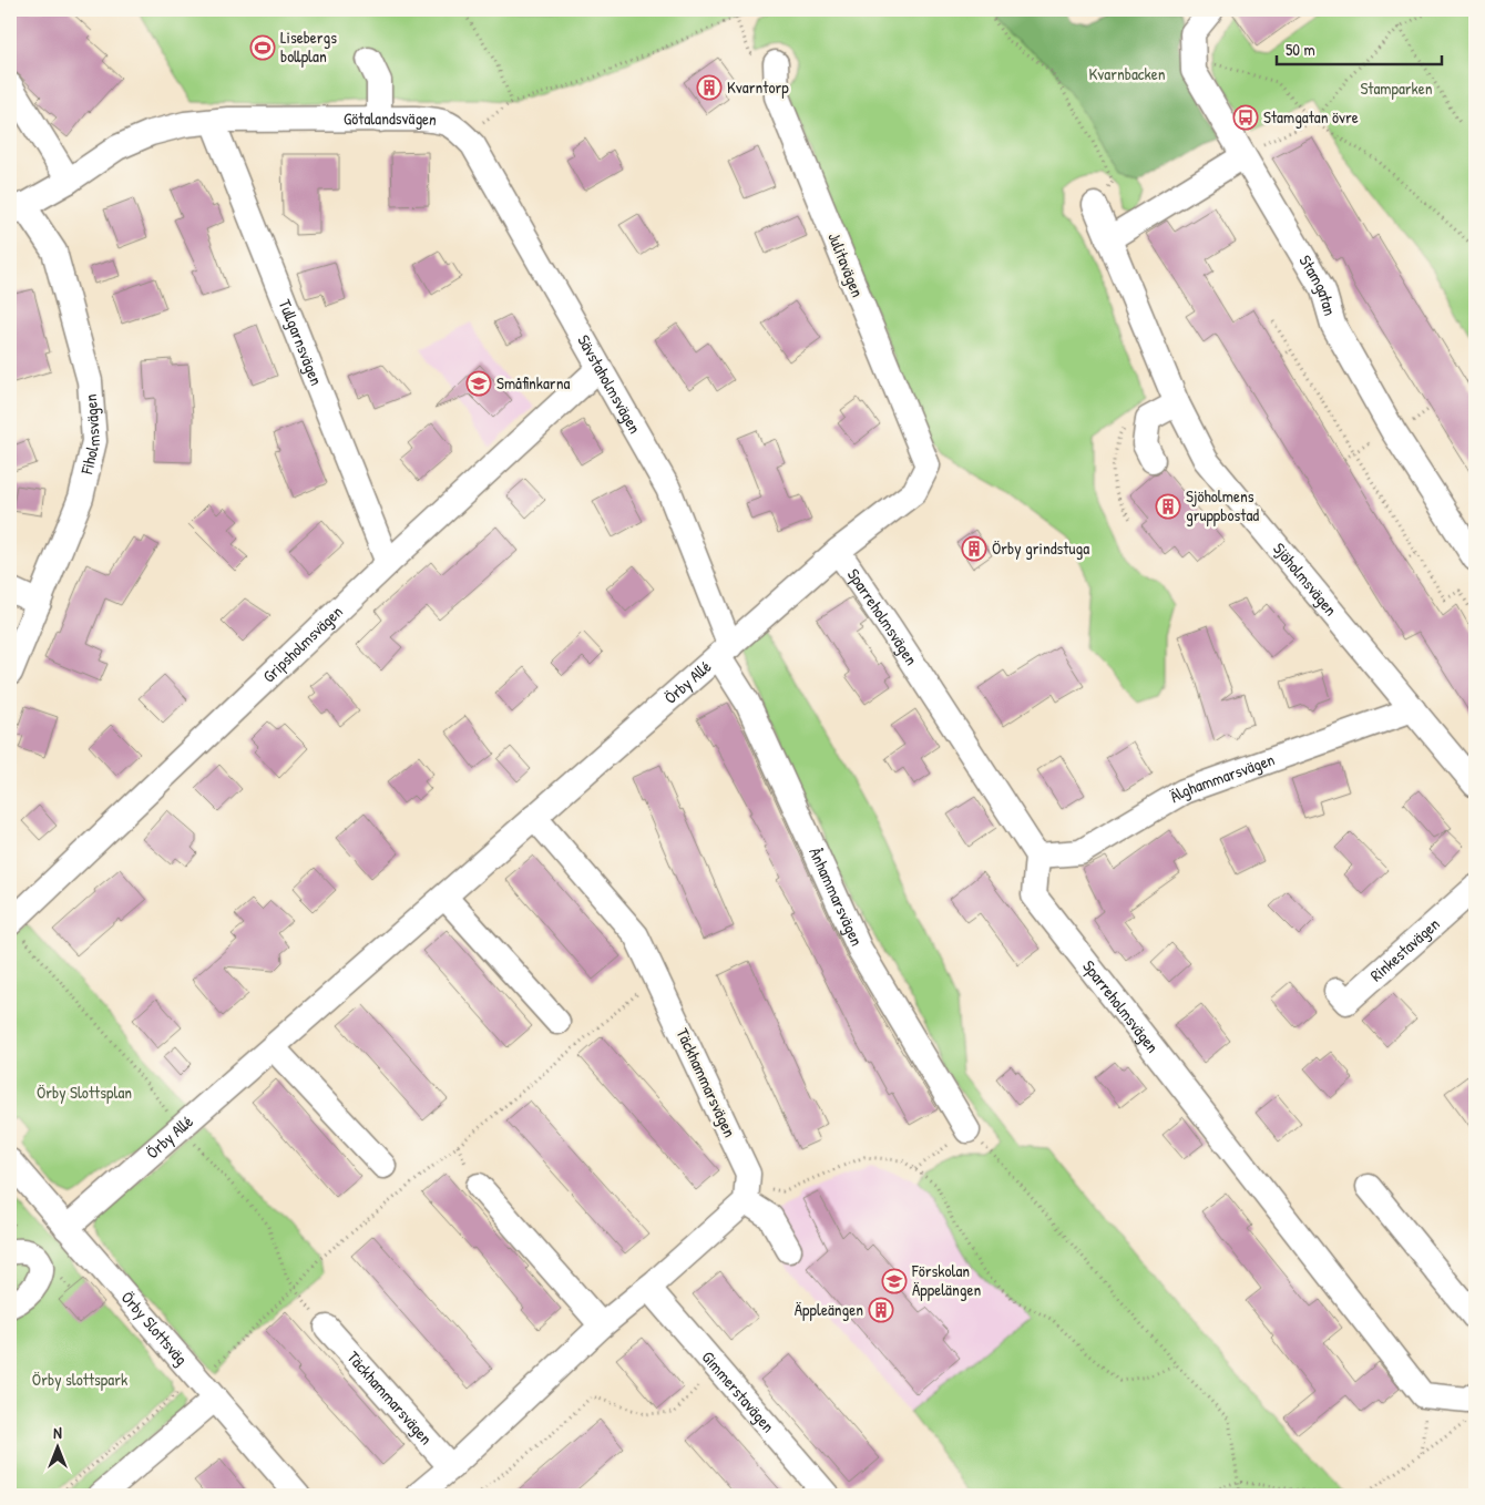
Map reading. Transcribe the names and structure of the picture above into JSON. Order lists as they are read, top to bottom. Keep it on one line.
{"streets":{"street":["Götalandsvägen","Julitavägen","Stamgatan","Tullgarnsvägen","Sävstaholmsvägen","Fiholmsvägen","Sjöholmsvägen","Sparreholmsvägen","Gripsholmsvägen","Örby Allé","Älghammarsvägen","Ånhammarsvägen","Rinkestavägen","Täckhammarsvägen","Örby Slottsväg","Gimmerstavägen"]},"crossings":[["Götalandsvägen","Tullgarnsvägen"],["Götalandsvägen","Sävstaholmsvägen"],["Götalandsvägen","Fiholmsvägen"],["Julitavägen","Örby Allé"],["Tullgarnsvägen","Gripsholmsvägen"],["Sävstaholmsvägen","Gripsholmsvägen"],["Sävstaholmsvägen","Örby Allé"],["Sävstaholmsvägen","Ånhammarsvägen"],["Sjöholmsvägen","Älghammarsvägen"],["Sparreholmsvägen","Örby Allé"],["Sparreholmsvägen","Älghammarsvägen"],["Örby Allé","Ånhammarsvägen"],["Örby Allé","Täckhammarsvägen"],["Örby Allé","Örby Slottsväg"]],"parks":["Kvarnbacken","Stamparken","Örby Slottsplan","Örby slottspark"],"places":{"sports":["Lisebergs bollplan"],"building":["Kvarntorp","Sjöholmens gruppbostad","Örby grindstuga","Äppleängen"],"bus stop":["Stamgatan övre"],"school or university":["Småfinkarna","Förskolan Äppelängen"]},"scale_bar":"50 m","north":"top"}
